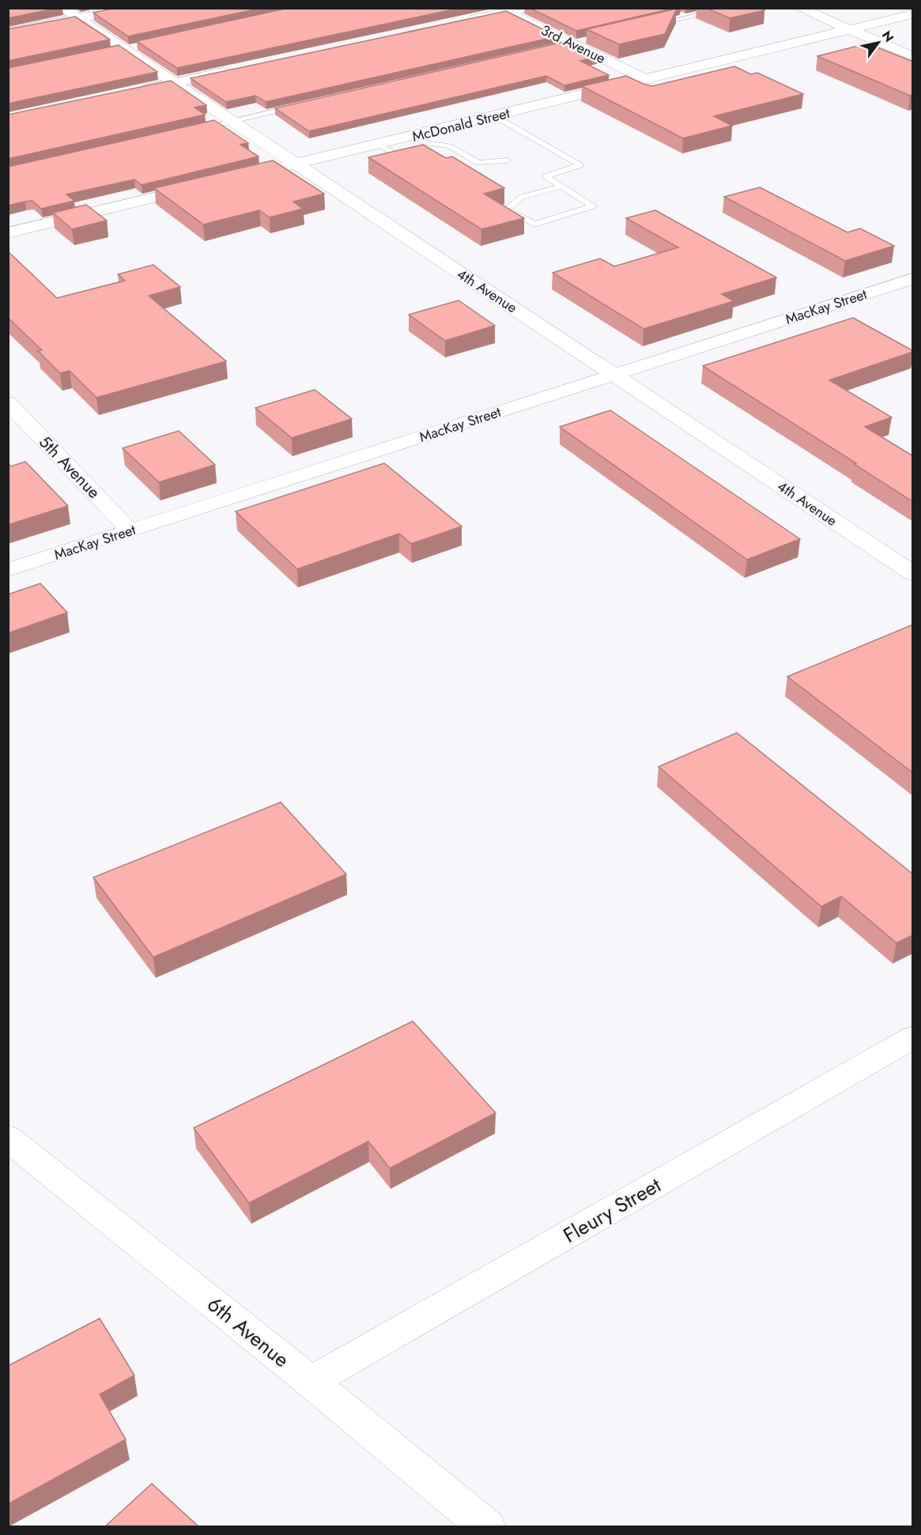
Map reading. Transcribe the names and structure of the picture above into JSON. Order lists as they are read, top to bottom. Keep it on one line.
{"streets":{"street":["3rd Avenue","McDonald Street","4th Avenue","MacKay Street","5th Avenue","Fleury Street","6th Avenue"]},"crossings":[["3rd Avenue","McDonald Street"],["McDonald Street","4th Avenue"],["4th Avenue","MacKay Street"],["MacKay Street","5th Avenue"],["Fleury Street","6th Avenue"]],"north":"top right"}
